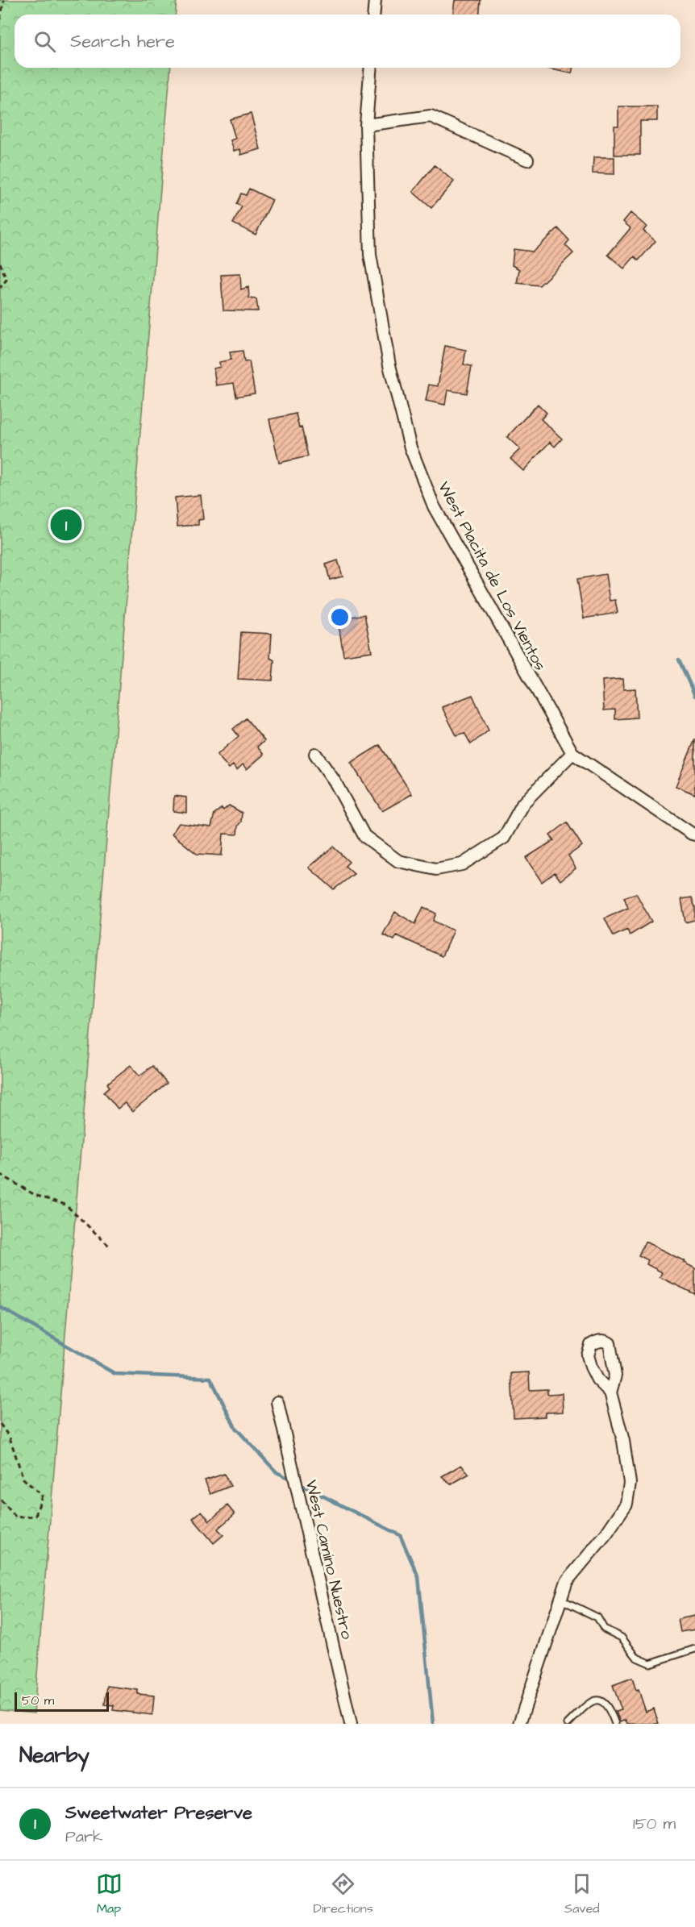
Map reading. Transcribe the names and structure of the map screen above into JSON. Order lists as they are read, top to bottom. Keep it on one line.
{"streets":{"street":["West Placita de Los Vientos","West Camino Nuestro"]},"scale_bar":"50 m","page":{"search":"Search here","pins":"1","scale":"50 m","heading":"Nearby","list":[{"mark":"1","name":"Sweetwater Preserve","note":"Park","value":"150 m"}],"nav":["Map","Directions","Saved"]}}
